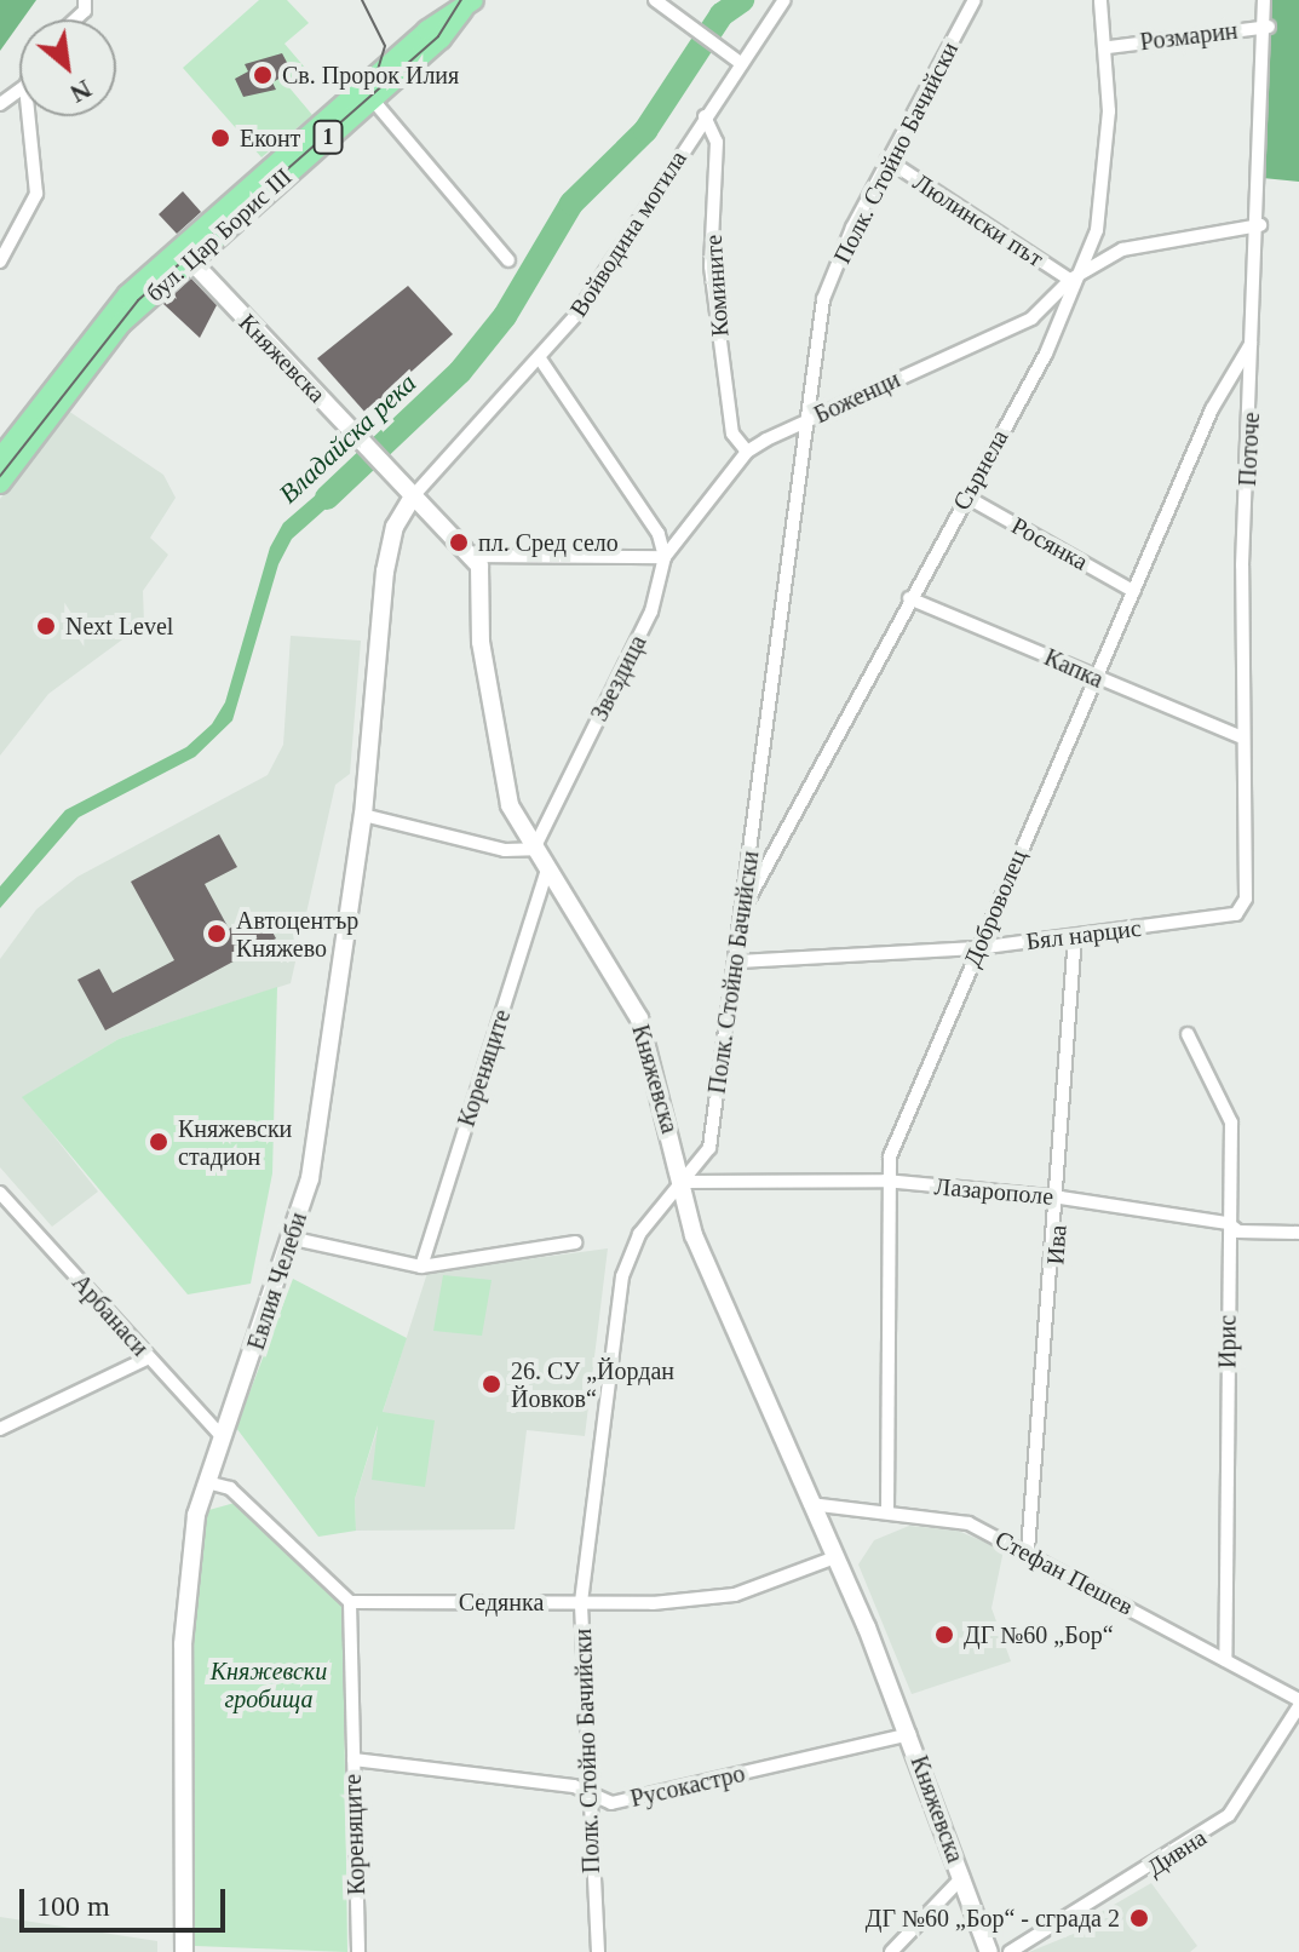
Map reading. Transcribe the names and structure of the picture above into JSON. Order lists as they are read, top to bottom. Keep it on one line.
{"streets":{"main road":["1","бул. Цар Борис III"],"street":["Розмарин","Полк. Стойно Бачийски","Люлински път","Войводина могила","Комините","Княжевска","Боженци","Поточе","Сърнела","Росянка","Капка","Звездица","Доброволец","Бял нарцис","Кореняците","Лазарополе","Ива","Евлия Челеби","Арбанаси","Ирис","Стефан Пешев","Седянка","Русокастро","Дивна"]},"crossings":[["Розмарин","Поточе"],["Розмарин","Сърнела"],["Полк. Стойно Бачийски","Люлински път"],["Полк. Стойно Бачийски","Княжевска"],["Полк. Стойно Бачийски","Боженци"],["Полк. Стойно Бачийски","Сърнела"],["Полк. Стойно Бачийски","Бял нарцис"],["Полк. Стойно Бачийски","Лазарополе"],["Полк. Стойно Бачийски","Седянка"],["Полк. Стойно Бачийски","Русокастро"],["Люлински път","Боженци"],["Люлински път","Сърнела"],["Войводина могила","Комините"],["Войводина могила","Княжевска"],["Войводина могила","Евлия Челеби"],["бул. Цар Борис III","Княжевска"],["Комините","Боженци"],["Княжевска","Звездица"],["Княжевска","Кореняците"],["Княжевска","Лазарополе"],["Княжевска","Евлия Челеби"],["Княжевска","Стефан Пешев"],["Княжевска","Седянка"],["Княжевска","Русокастро"],["Боженци","Поточе"],["Боженци","Сърнела"],["Боженци","Звездица"],["Поточе","Капка"],["Поточе","Доброволец"],["Поточе","Бял нарцис"],["Сърнела","Росянка"],["Сърнела","Капка"],["Росянка","Доброволец"],["Капка","Доброволец"],["Доброволец","Бял нарцис"],["Доброволец","Лазарополе"],["Доброволец","Стефан Пешев"],["Бял нарцис","Ива"],["Кореняците","Седянка"],["Кореняците","Русокастро"],["Лазарополе","Ива"],["Лазарополе","Ирис"],["Ива","Стефан Пешев"],["Евлия Челеби","Арбанаси"],["Ирис","Стефан Пешев"],["Стефан Пешев","Дивна"]],"water":["Владайска река"],"parks":["Княжевски гробища"],"places":["Св. Пророк Илия","Еконт","пл. Сред село","Next Level","Автоцентър Княжево","Княжевски стадион","26. СУ „Йордан Йовков“","ДГ №60 „Бор“","ДГ №60 „Бор“ - сграда 2"],"scale_bar":"100 m","north":"bottom right"}
